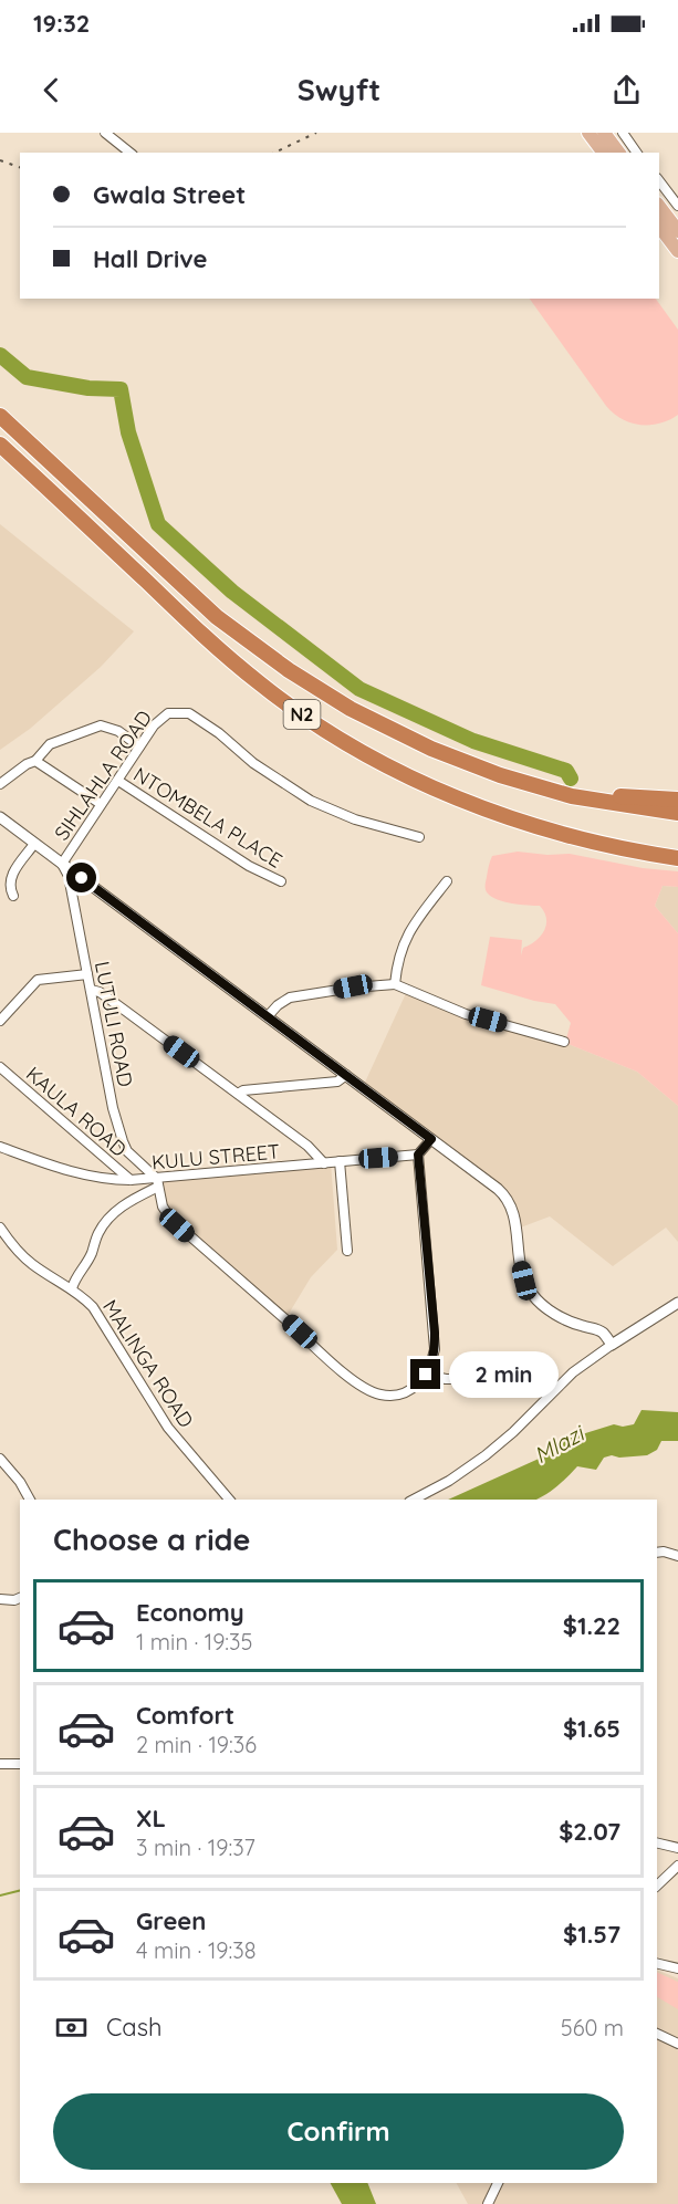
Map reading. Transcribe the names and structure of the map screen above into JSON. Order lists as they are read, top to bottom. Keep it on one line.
{"streets":{"highway":["N2"],"street":["SIHLAHLA ROAD","NTOMBELA PLACE","LUTULI ROAD","KAULA ROAD","KULU STREET","MALINGA ROAD"]},"crossings":[["SIHLAHLA ROAD","NTOMBELA PLACE"],["SIHLAHLA ROAD","LUTULI ROAD"],["LUTULI ROAD","KULU STREET"],["KAULA ROAD","KULU STREET"]],"water":["Mlazi"],"page":{"status":"19:32","header":"Swyft","banner":["Gwala Street","Hall Drive"],"bubble":"2 min","heading":"Choose a ride","list":[{"name":"Economy","note":"1 min · 19:35","value":"$1.22"},{"name":"Comfort","note":"2 min · 19:36","value":"$1.65"},{"name":"XL","note":"3 min · 19:37","value":"$2.07"},{"name":"Green","note":"4 min · 19:38","value":"$1.57"}],"pay":["Cash","560 m"],"buttons":"Confirm"}}
